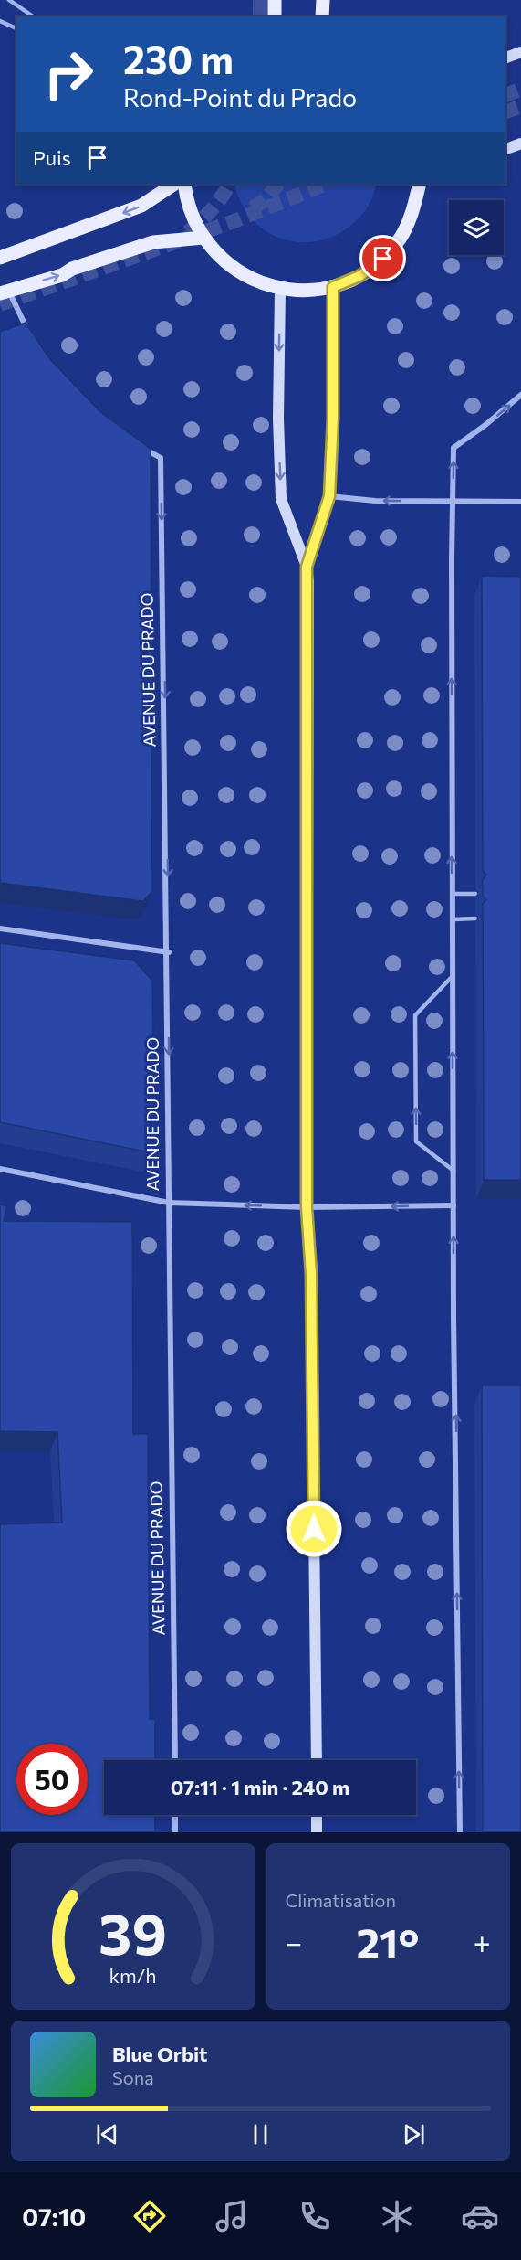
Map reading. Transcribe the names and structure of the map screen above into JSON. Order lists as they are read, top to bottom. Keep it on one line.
{"streets":{"street":["AVENUE DU PRADO"]},"one_way":["AVENUE DU PRADO"],"page":{"turn":["230 m","Rond-Point du Prado"],"then":"Puis","limit":"50","trip":"07:11 · 1 min · 240 m","tile":"Climatisation","heat":["−","21°","+"],"song":["Blue Orbit","Sona"],"tabs":"07:10","gauge":["39","km/h"]}}
